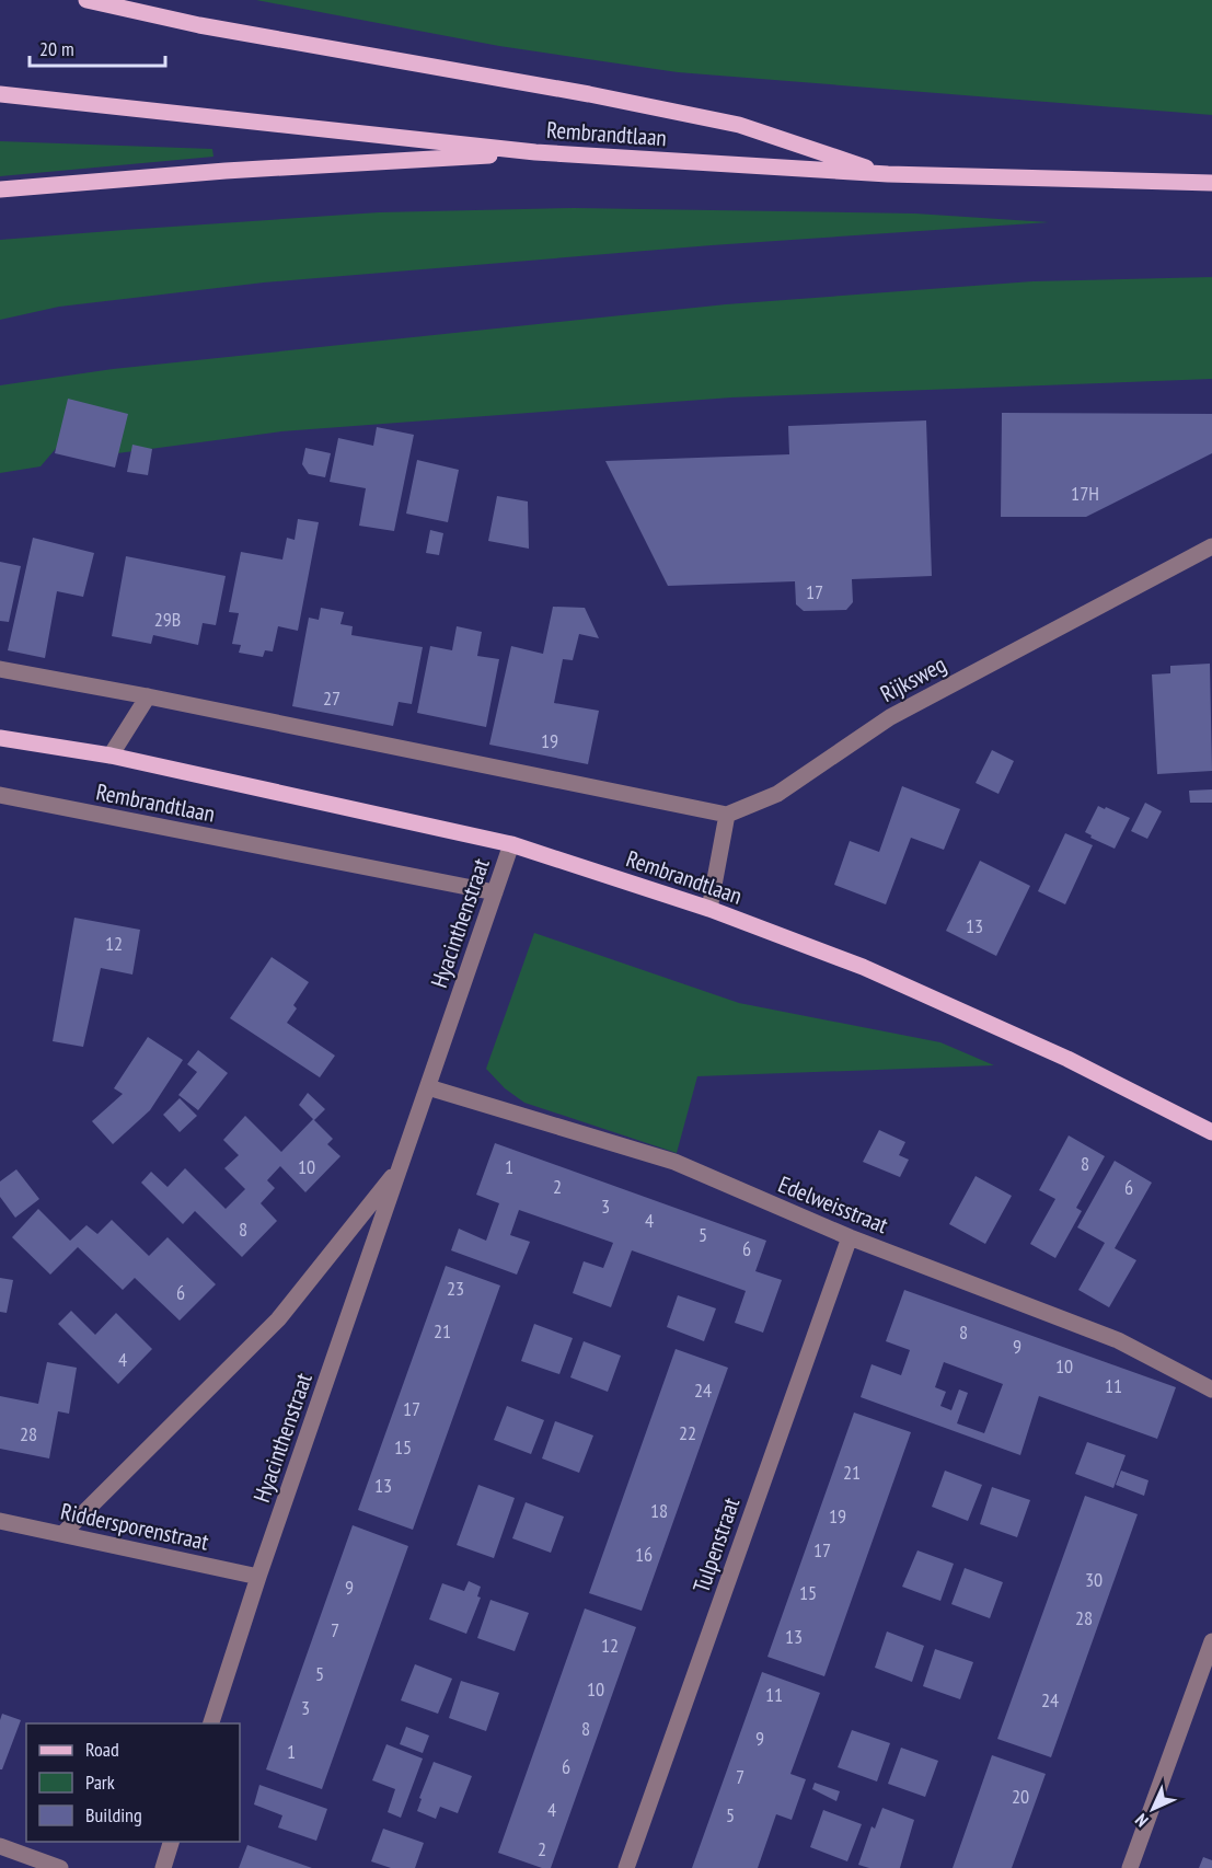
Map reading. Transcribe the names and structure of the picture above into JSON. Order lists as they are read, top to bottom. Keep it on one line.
{"streets":{"main road":["Rembrandtlaan"],"street":["Rijksweg","Hyacinthenstraat","Edelweisstraat","Riddersporenstraat","Tulpenstraat"]},"crossings":[["Rembrandtlaan","Hyacinthenstraat"],["Hyacinthenstraat","Edelweisstraat"],["Hyacinthenstraat","Riddersporenstraat"],["Edelweisstraat","Tulpenstraat"]],"house_numbers":["17H","17","29B","27","19","13","12","8","10","1","2","6","3","4","8","5","6","23","6","21","8","9","4","10","11","24","17","22","28","15","21","13","18","19","17","16","30","9","15","28","7","13","12","5","10","11","24","3","8","9","1","6","7","20","4","5","2"],"legend":["Road","Park","Building"],"scale_bar":"20 m","north":"bottom left"}
